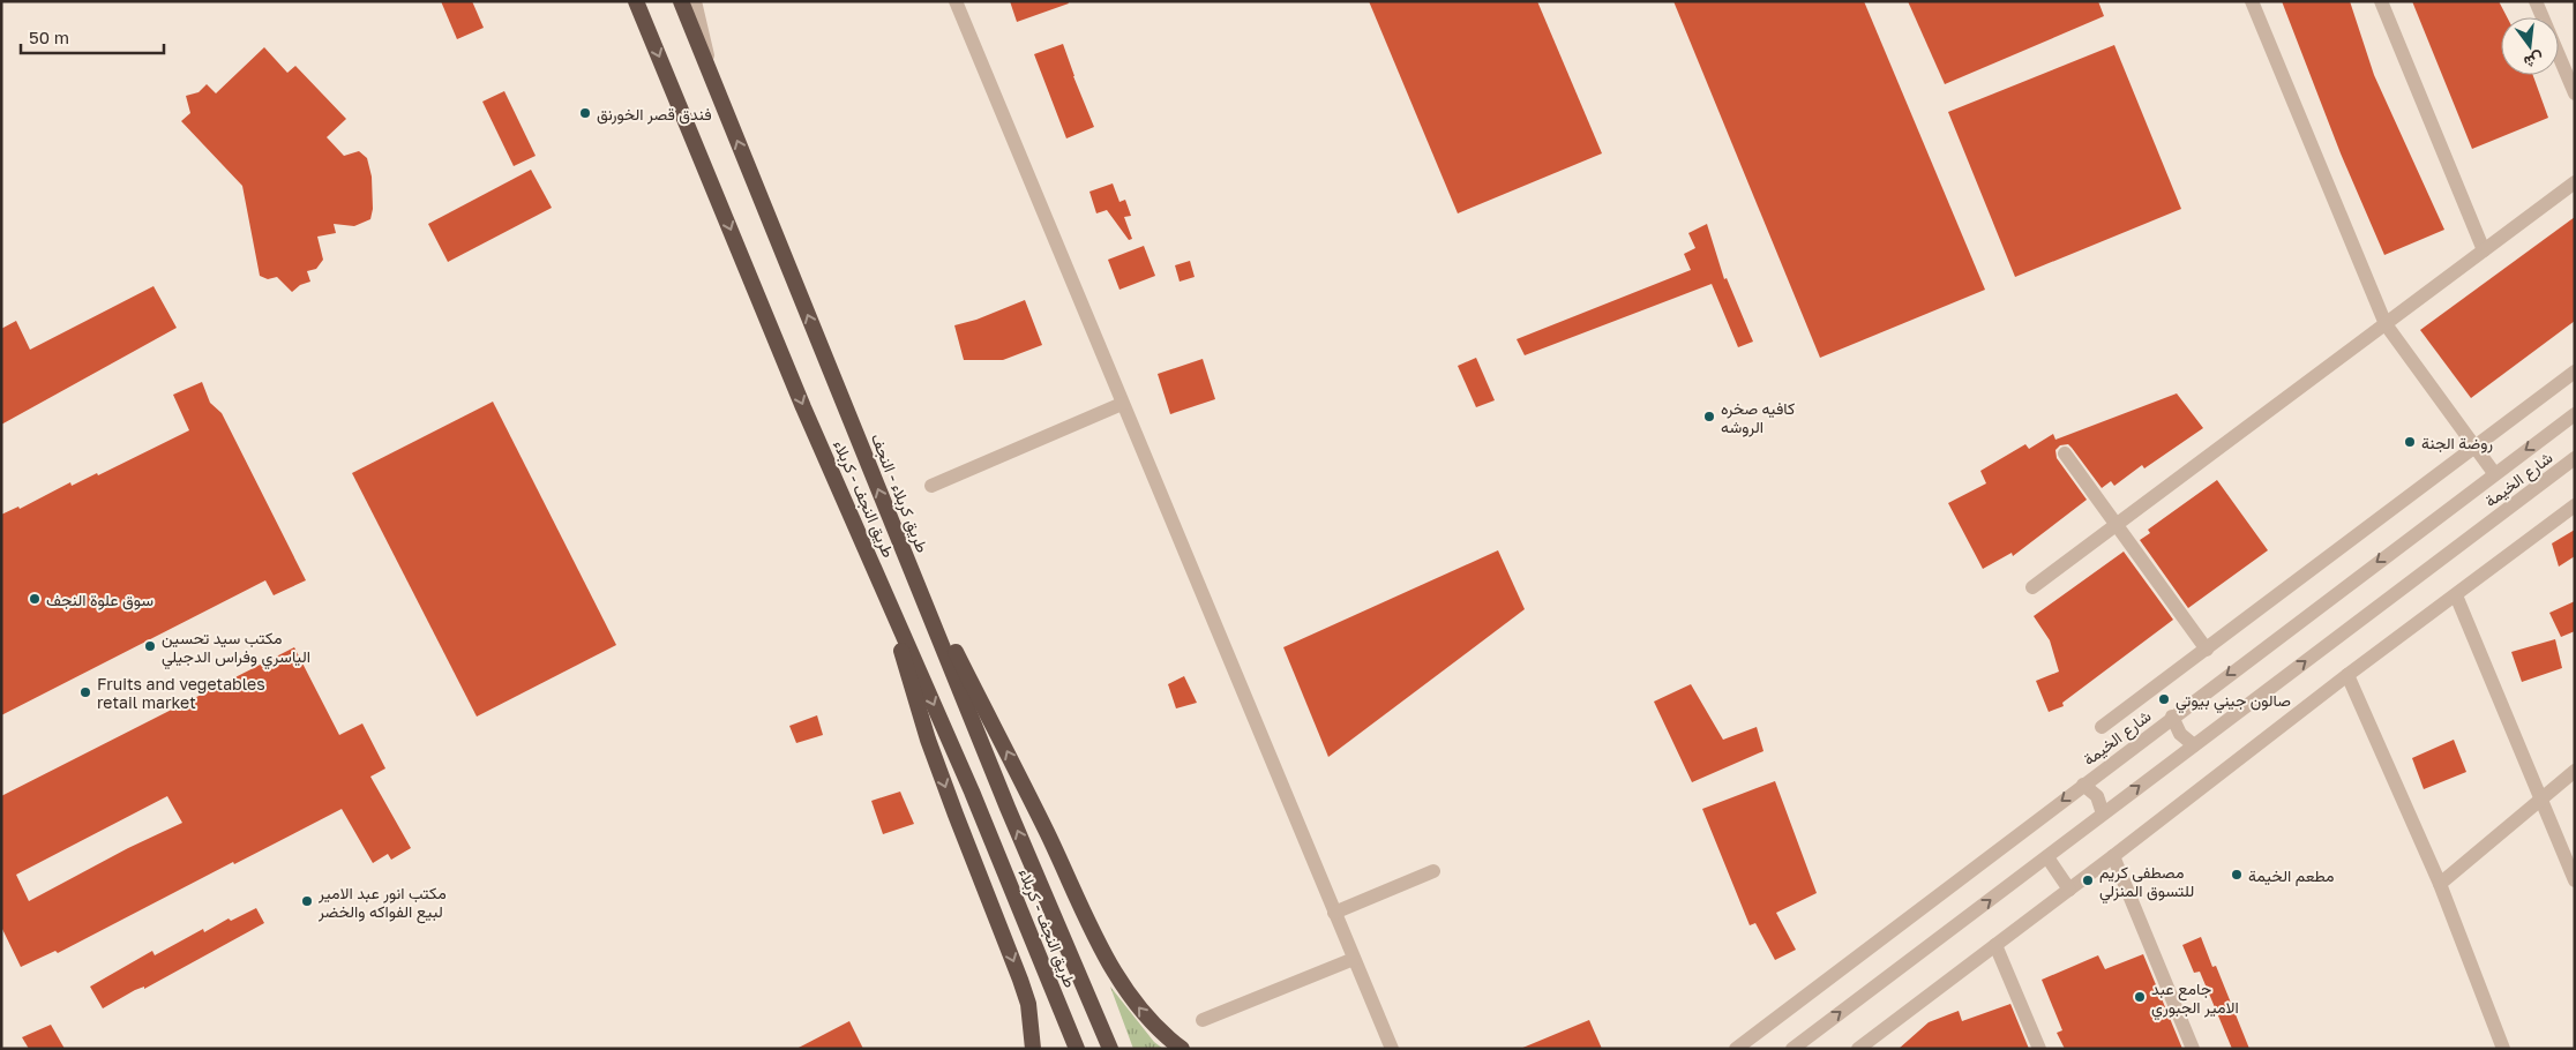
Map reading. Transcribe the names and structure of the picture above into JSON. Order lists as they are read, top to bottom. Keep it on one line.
{"streets":{"highway":["طريق کربلاء - النجف","طريق النجف - کربلاء"],"street":["شارع الخيمة"]},"places":["فندق قصر الخورنق","كافيه صخره الروشه","روضة الجنة","سوق علوة النجف","مكتب سيد تحسين الياسري وفراس الدجيلي","Fruits and vegetables retail market","صالون جيني بيوتي","مطعم الخيمة","مصطفى كريم للتسوق المنزلي","مكتب انور عبد الامير لبيع الفواكه والخضر","جامع عبد الامير الجبوري"],"scale_bar":"50 m","north":"bottom"}
